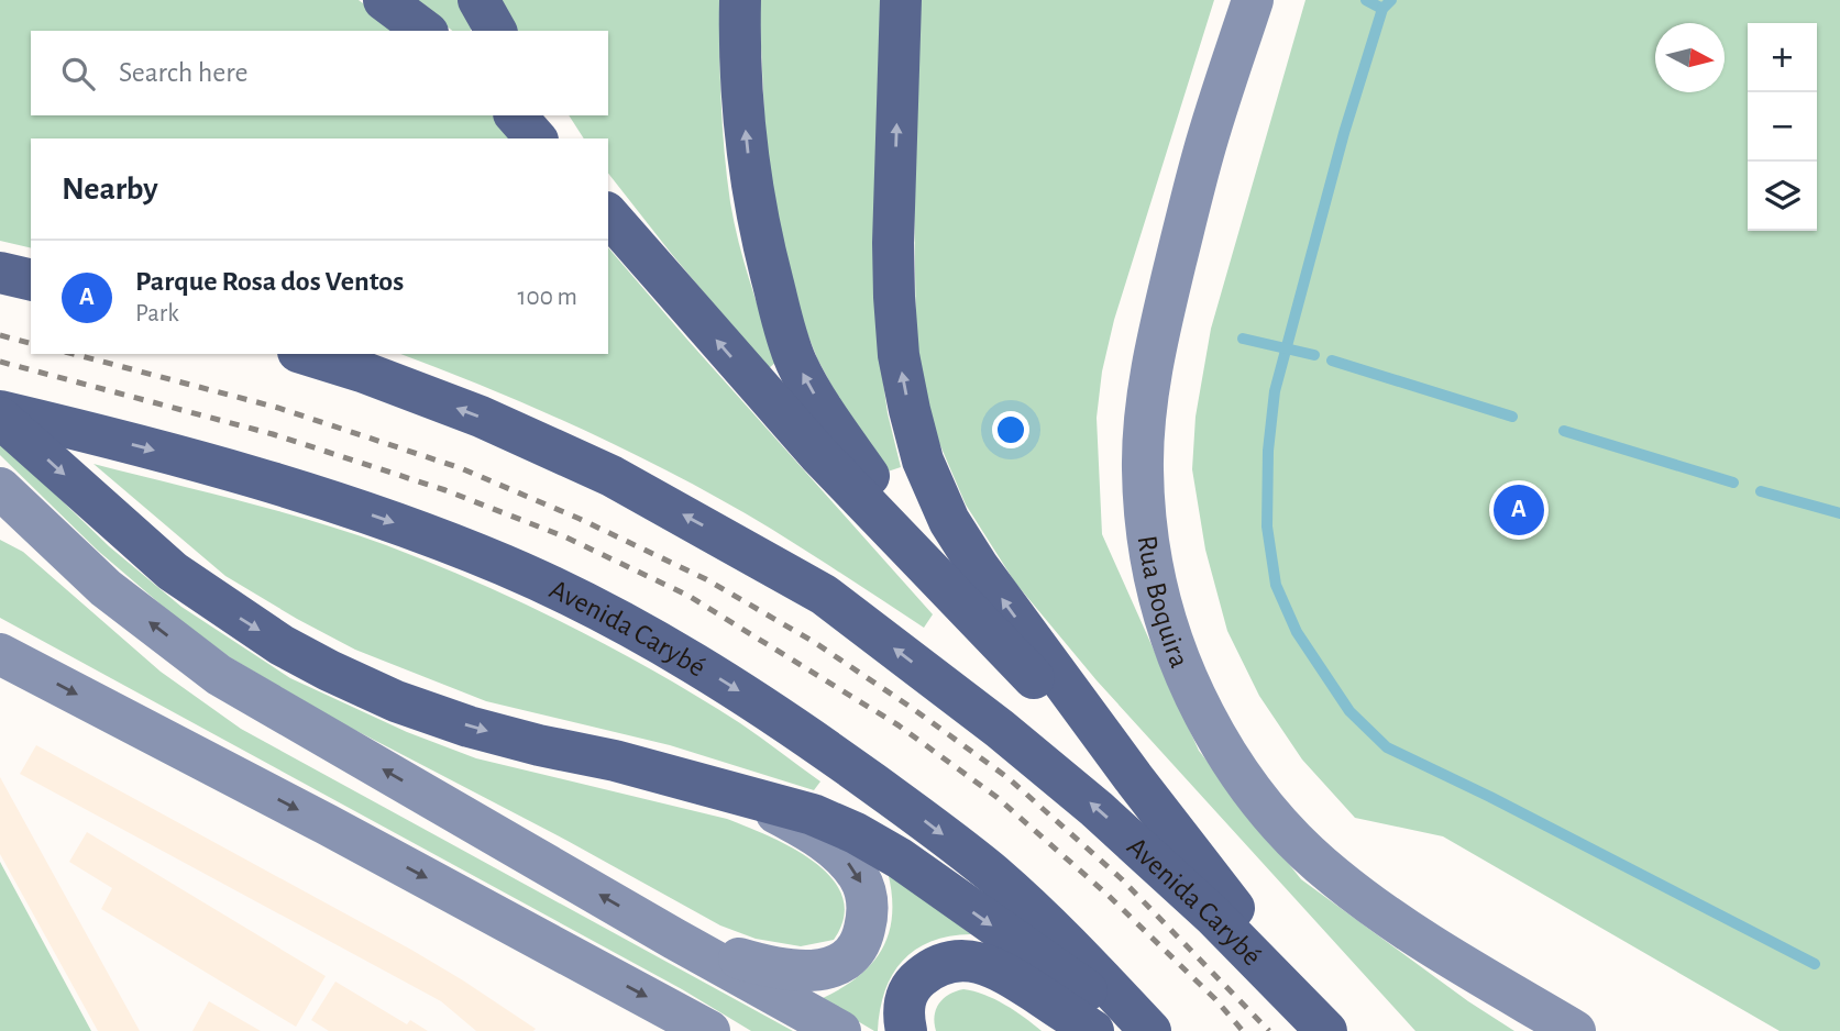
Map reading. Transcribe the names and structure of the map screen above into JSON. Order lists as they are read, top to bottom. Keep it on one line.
{"streets":{"highway":["Avenida Carybé"],"main road":["Rua Boquira"]},"north":"right","page":{"map_buttons":["+","−"],"search":"Search here","heading":"Nearby","list":[{"mark":"A","name":"Parque Rosa dos Ventos","note":"Park","value":"100 m"}],"pins":"A"}}
